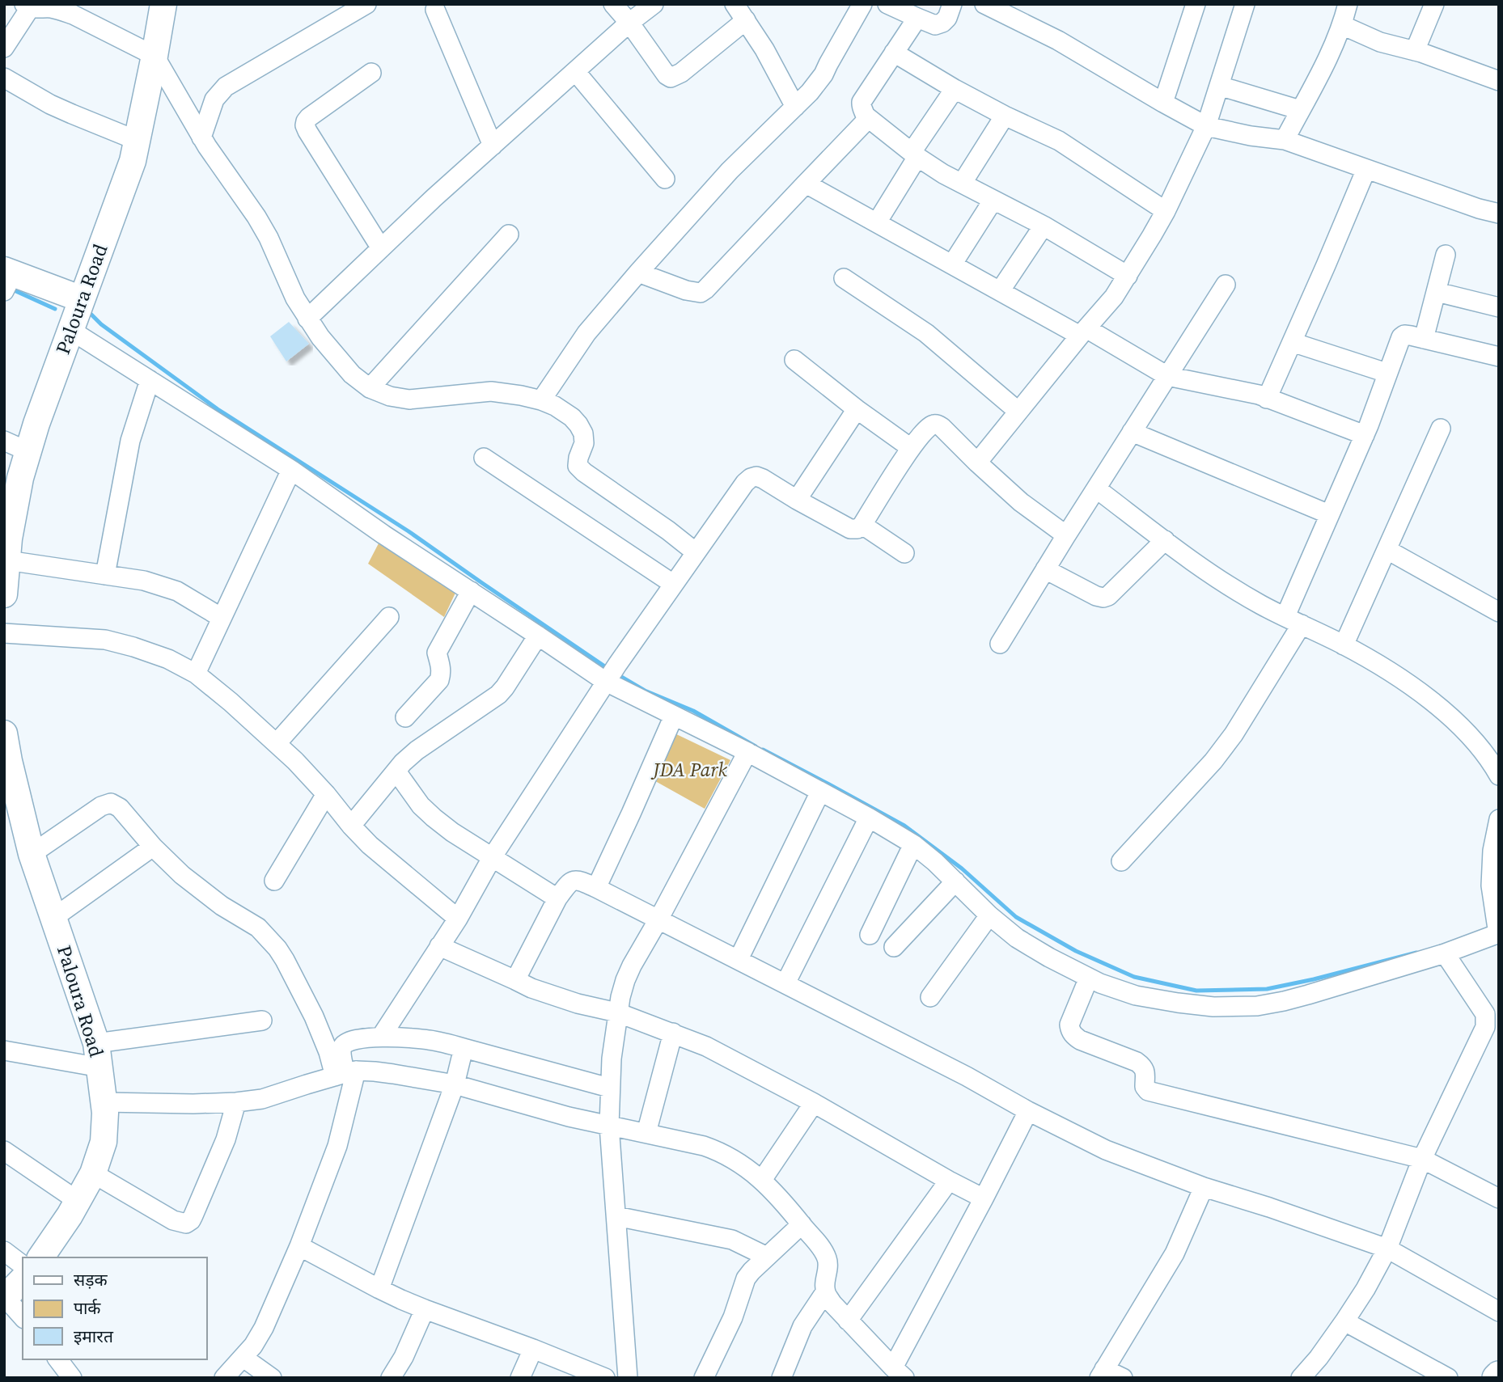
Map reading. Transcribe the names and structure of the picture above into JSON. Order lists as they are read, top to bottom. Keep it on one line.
{"streets":{"main road":["Paloura Road"]},"parks":["JDA Park"],"legend":["सड़क","पार्क","इमारत"]}
